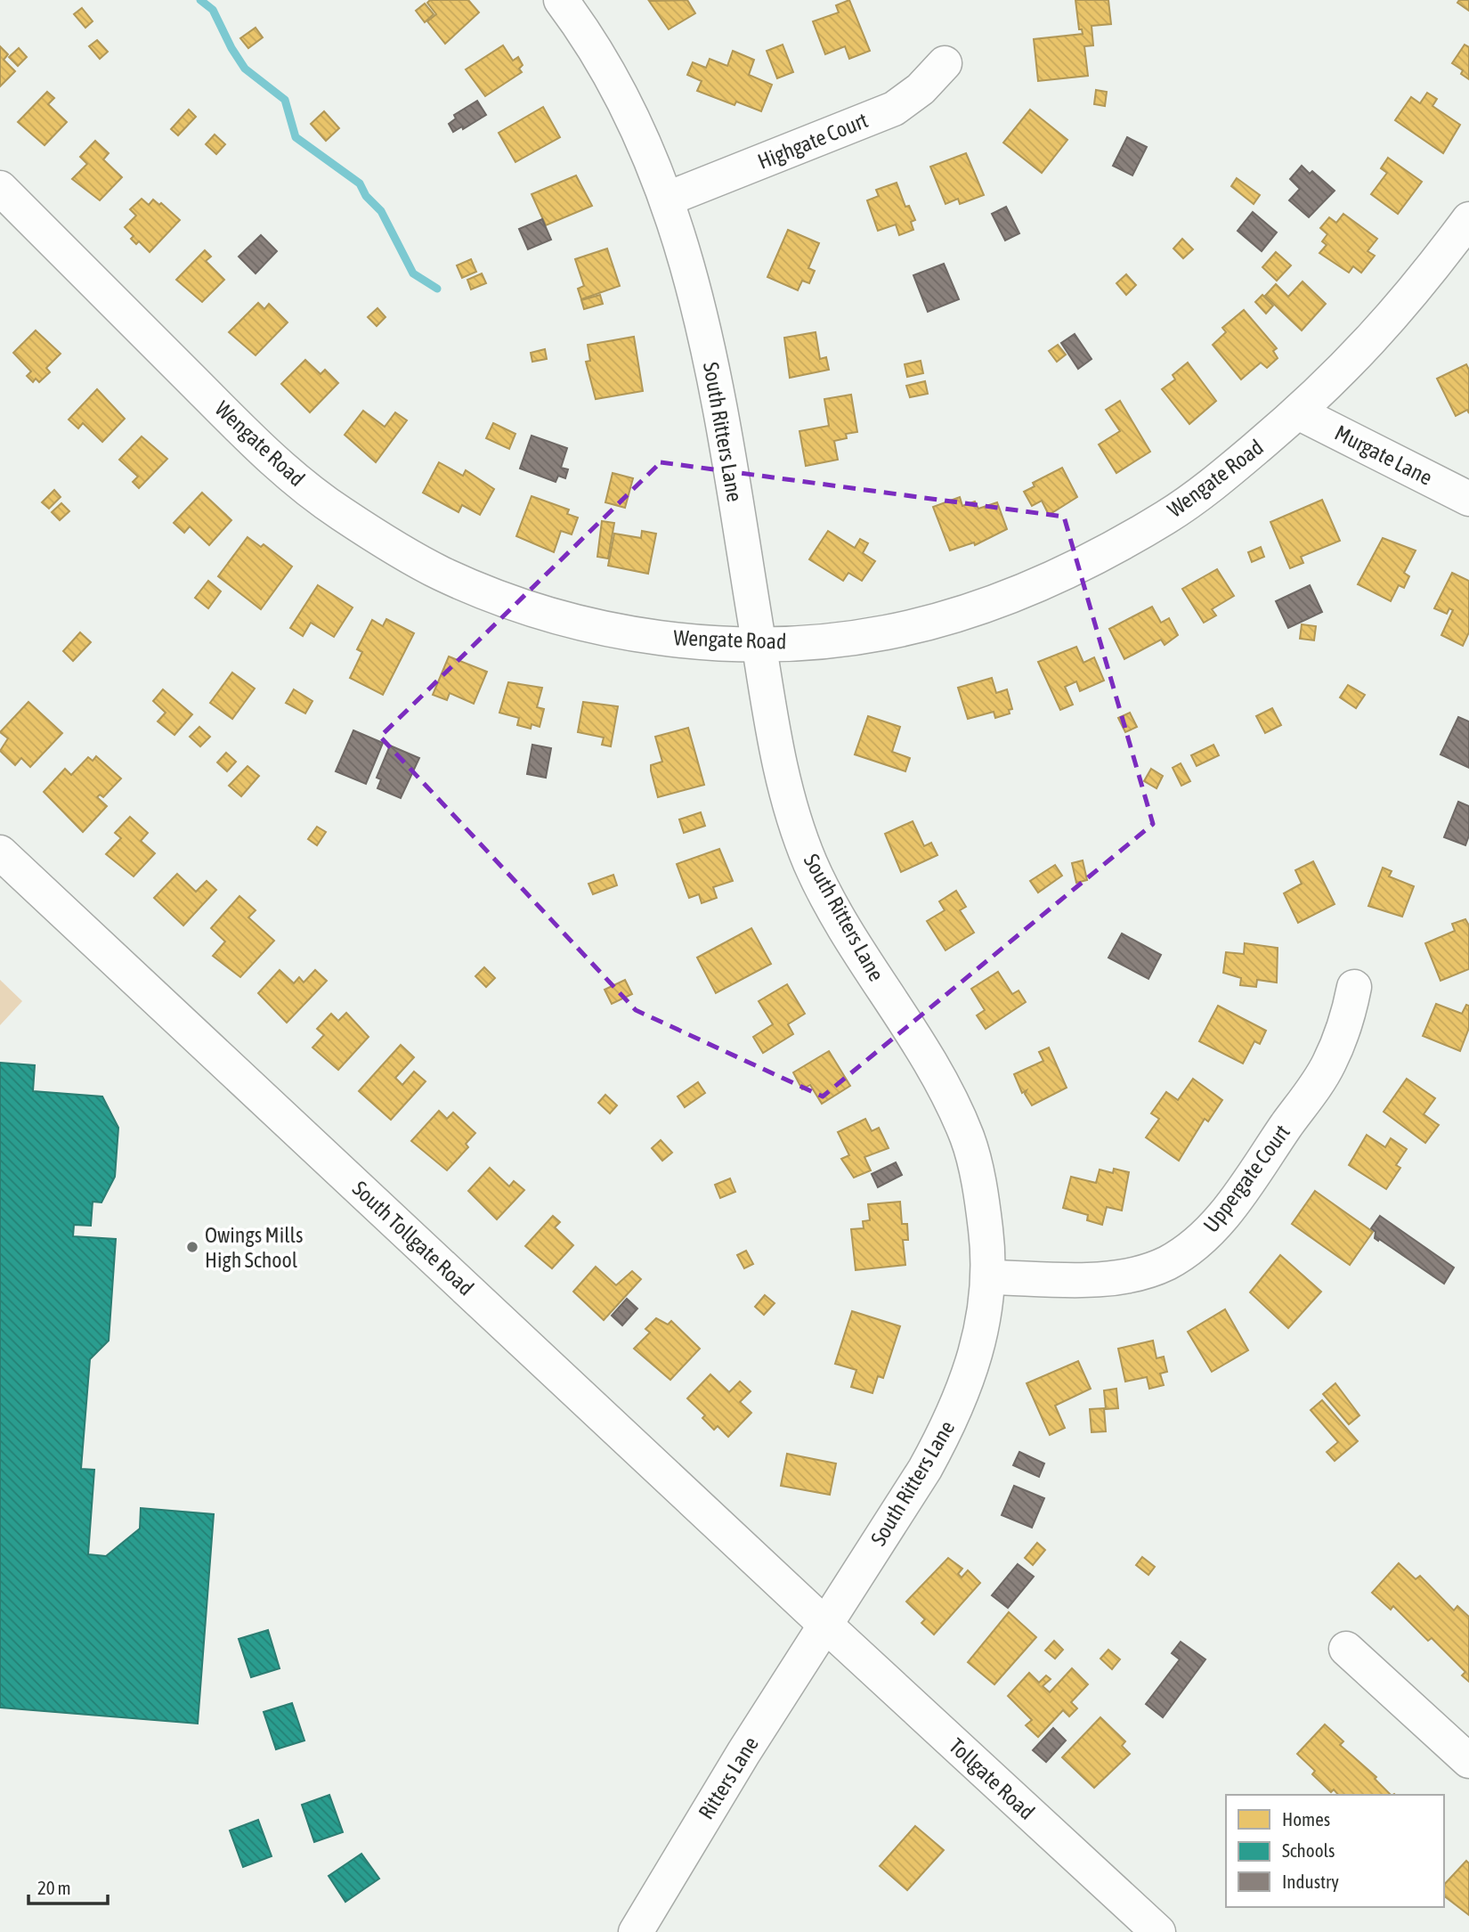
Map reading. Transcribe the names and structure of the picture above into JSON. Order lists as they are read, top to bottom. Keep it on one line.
{"streets":{"street":["Highgate Court","South Ritters Lane","Wengate Road","Murgate Lane","Uppergate Court","South Tollgate Road","Ritters Lane","Tollgate Road"]},"crossings":[["Highgate Court","South Ritters Lane"],["South Ritters Lane","Wengate Road"],["South Ritters Lane","Uppergate Court"],["South Ritters Lane","South Tollgate Road"],["South Ritters Lane","Ritters Lane"],["South Ritters Lane","Tollgate Road"],["Wengate Road","Murgate Lane"],["South Tollgate Road","Ritters Lane"],["South Tollgate Road","Tollgate Road"],["Ritters Lane","Tollgate Road"]],"places":["Owings Mills High School"],"legend":["Homes","Schools","Industry"],"scale_bar":"20 m"}
